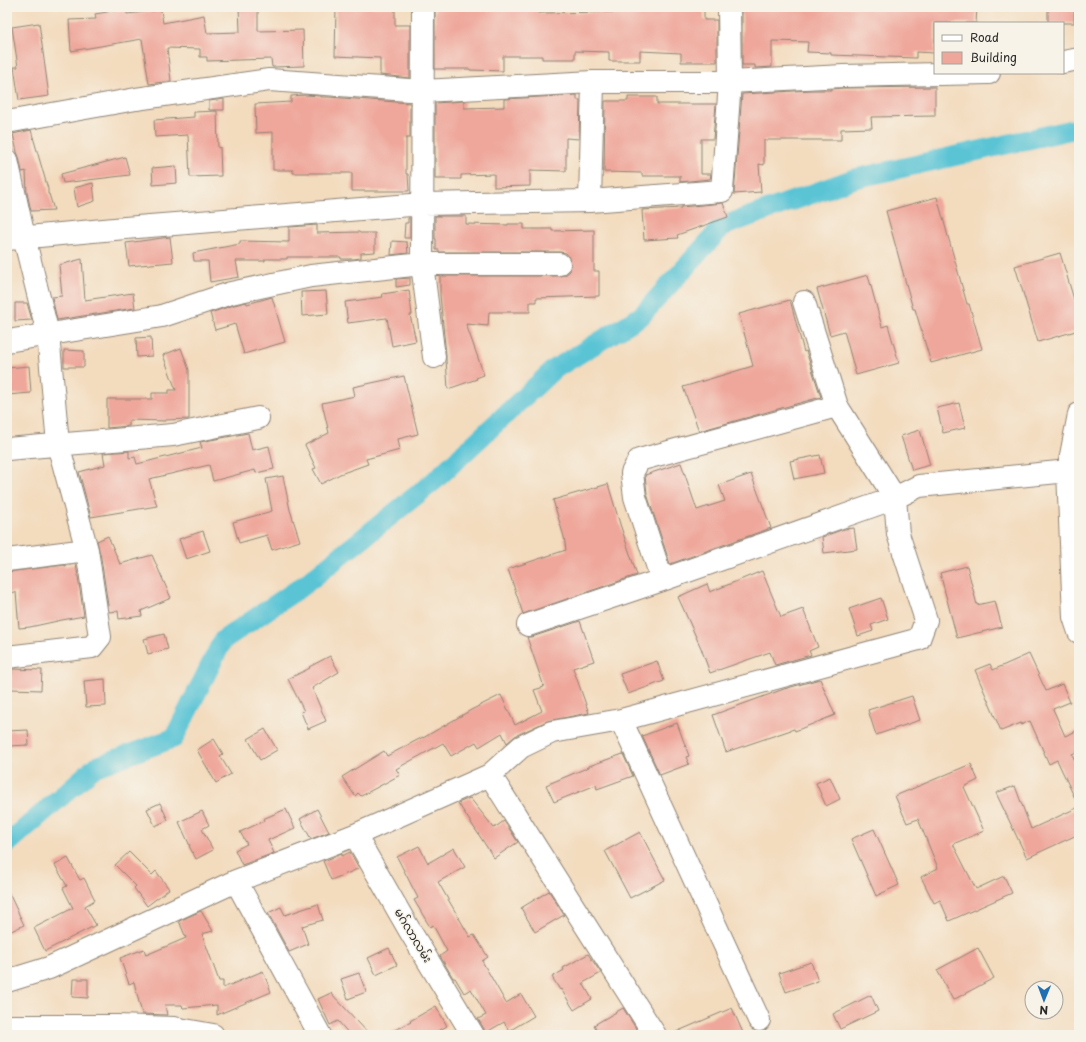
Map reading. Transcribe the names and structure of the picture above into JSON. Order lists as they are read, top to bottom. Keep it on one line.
{"streets":{"street":["မဂ်လာလမ်း"]},"legend":["Road","Building"],"north":"bottom"}
